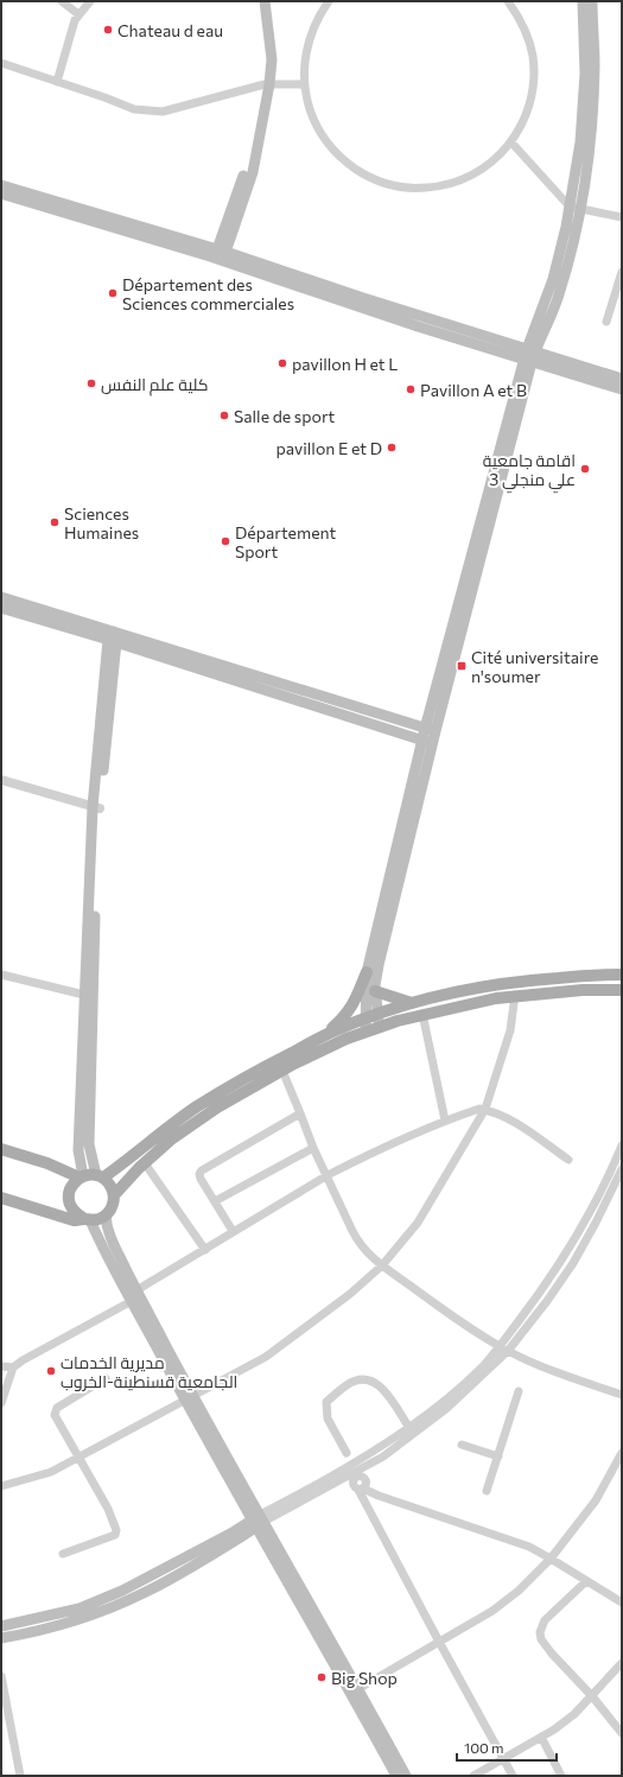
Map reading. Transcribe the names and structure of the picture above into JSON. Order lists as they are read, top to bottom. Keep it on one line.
{"places":{"other":["Chateau d eau","Département des Sciences commerciales","pavillon H et L","كلية علم النفس","Pavillon A et B","Salle de sport","pavillon E et D","اقامة جامعية علي منجلي 3","Sciences Humaines","Département Sport","مديرية الخدمات الجامعية قسنطينة-الخروب","Big Shop"],"transit":["Cité universitaire n'soumer"]},"scale_bar":"100 m"}
